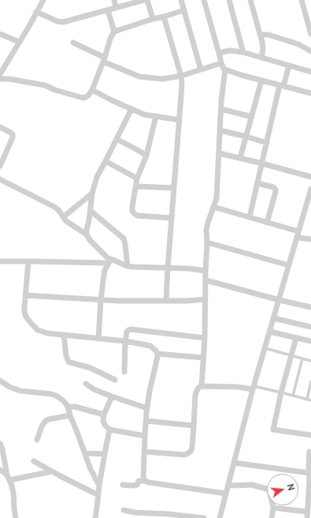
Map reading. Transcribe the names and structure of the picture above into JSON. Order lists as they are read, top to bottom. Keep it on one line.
{"north":"right"}
